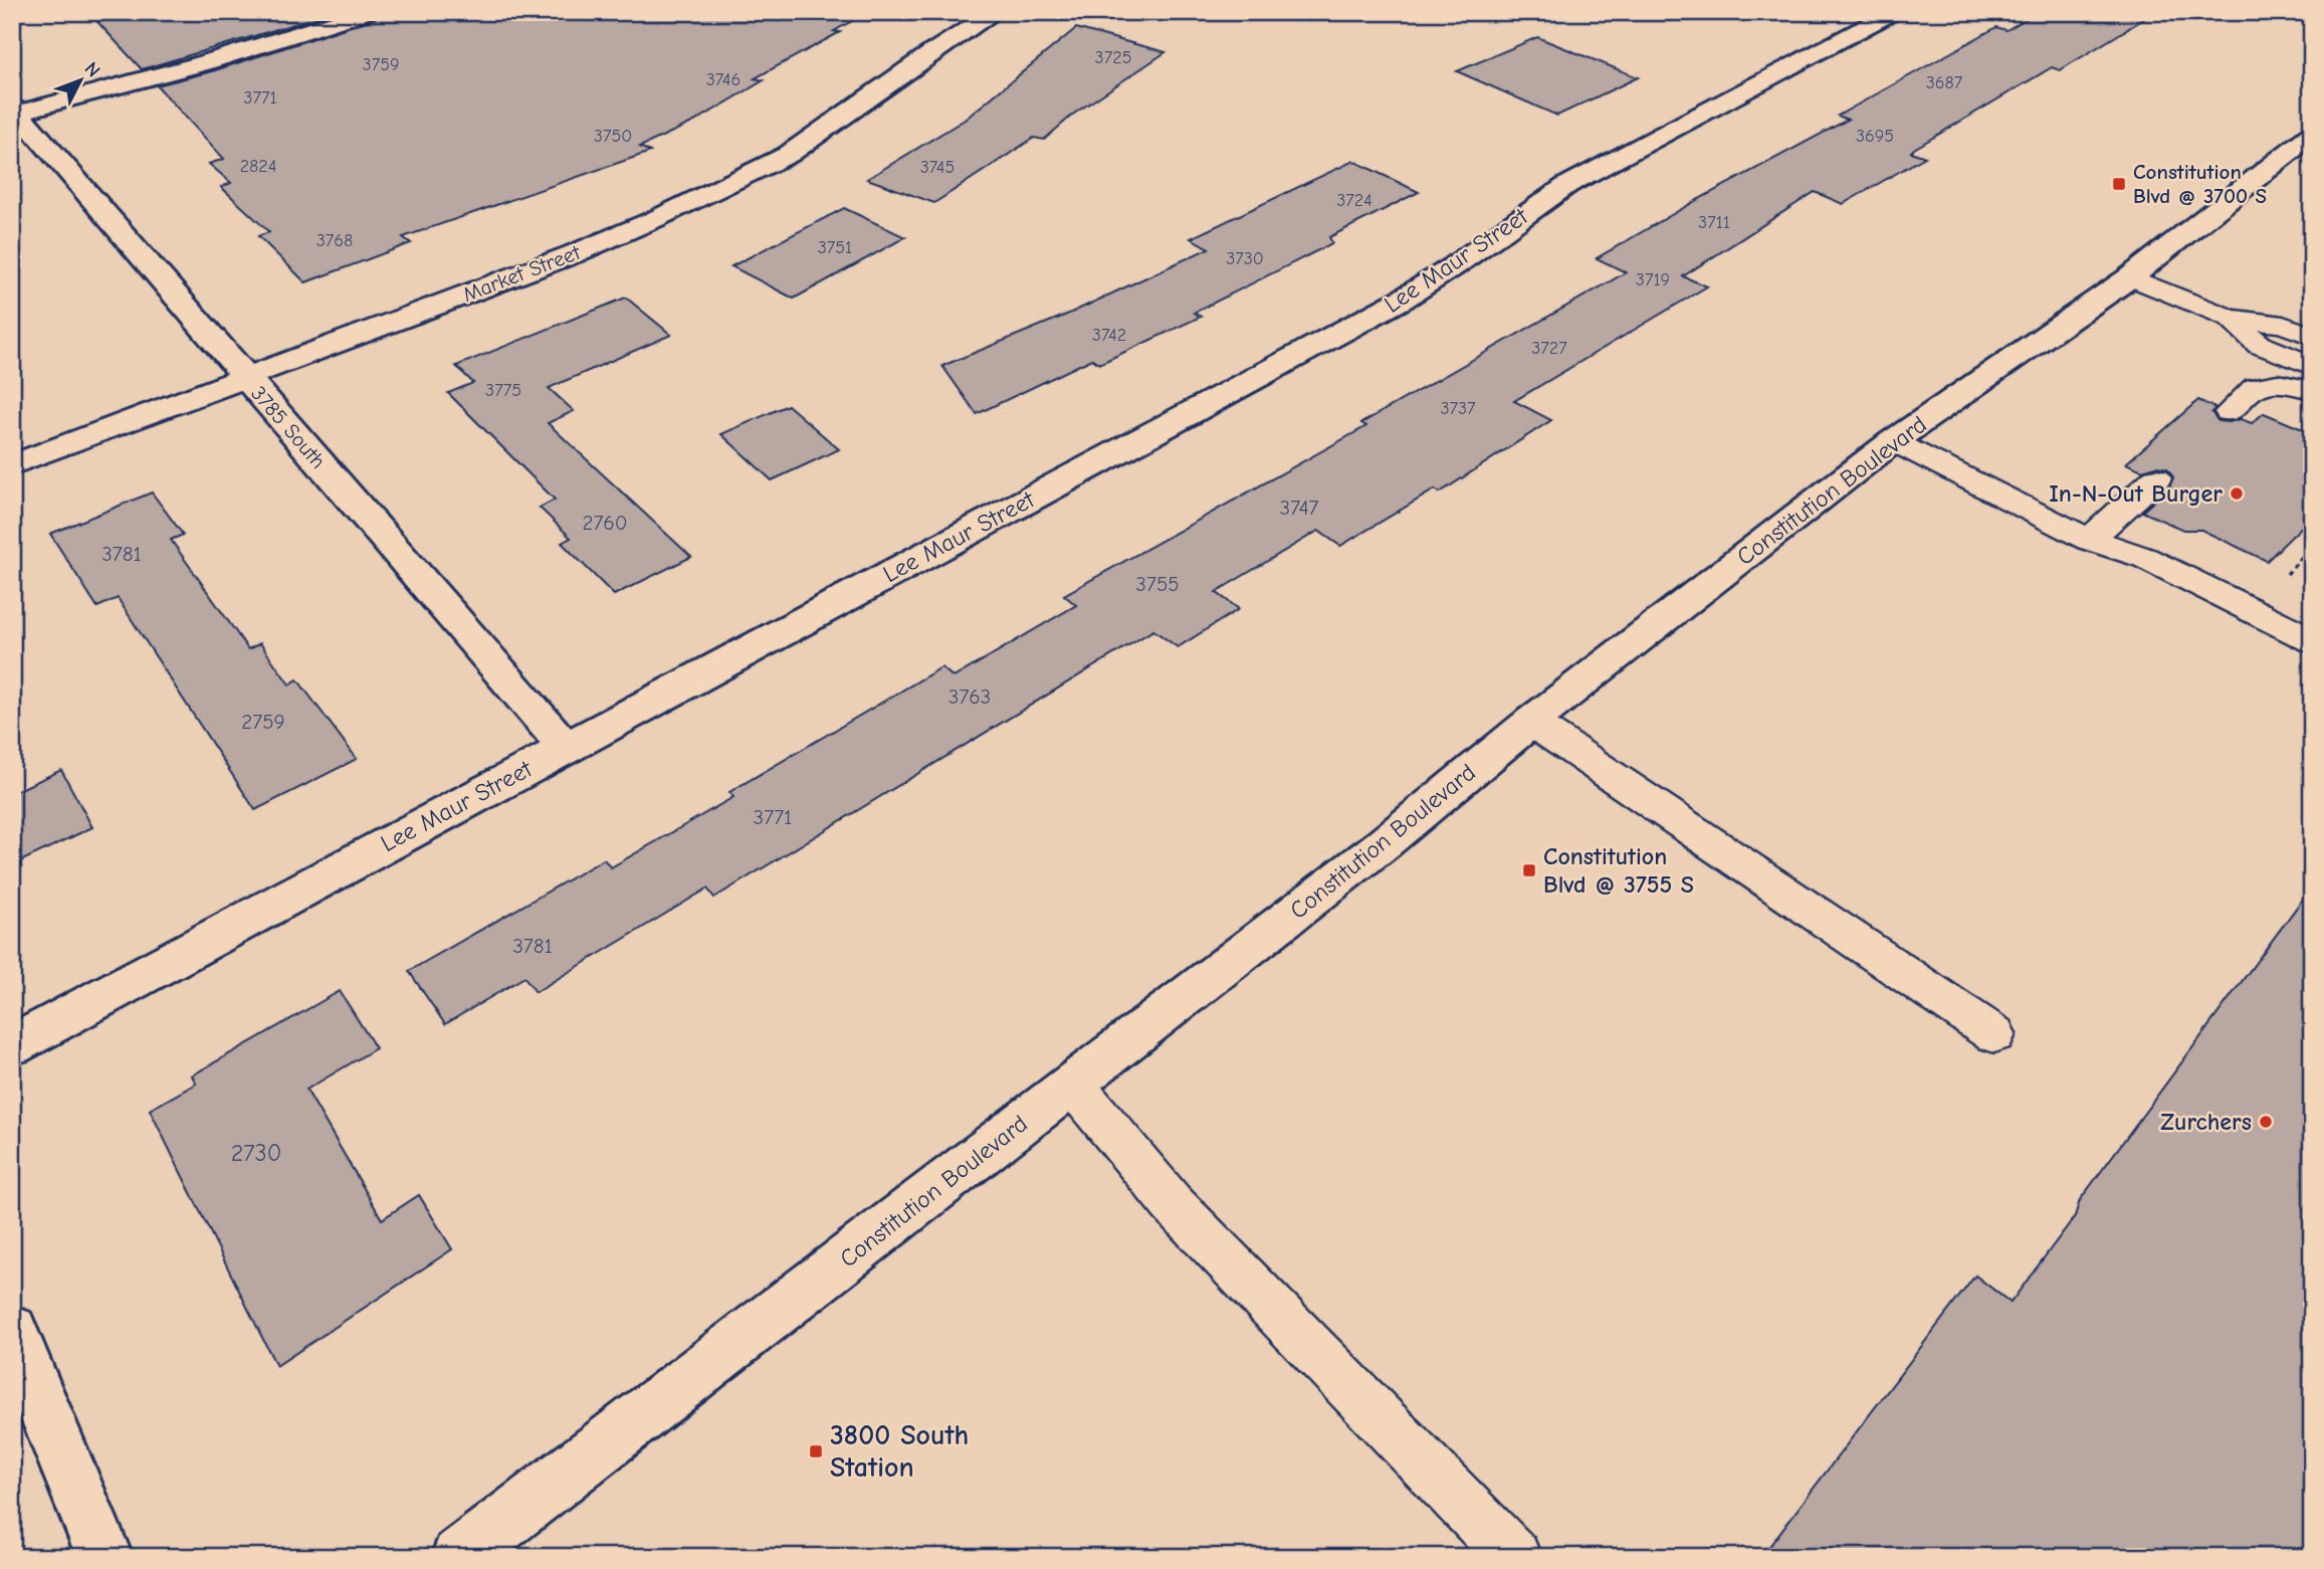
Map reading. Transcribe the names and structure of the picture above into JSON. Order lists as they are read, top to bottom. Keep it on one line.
{"streets":{"street":["Lee Maur Street","Market Street","3785 South","Constitution Boulevard"]},"crossings":[["Lee Maur Street","3785 South"],["Market Street","3785 South"]],"places":{"transit":["Constitution Blvd @ 3700 S","Constitution Blvd @ 3755 S","3800 South Station"],"other":["In-N-Out Burger","Zurchers"]},"house_numbers":["3725","3759","3746","3687","3771","3750","3695","2824","3745","3724","3711","3768","3751","3730","3719","3742","3727","3775","3737","3747","2760","3781","3755","3763","2759","3771","3781","2730"],"north":"top right"}
